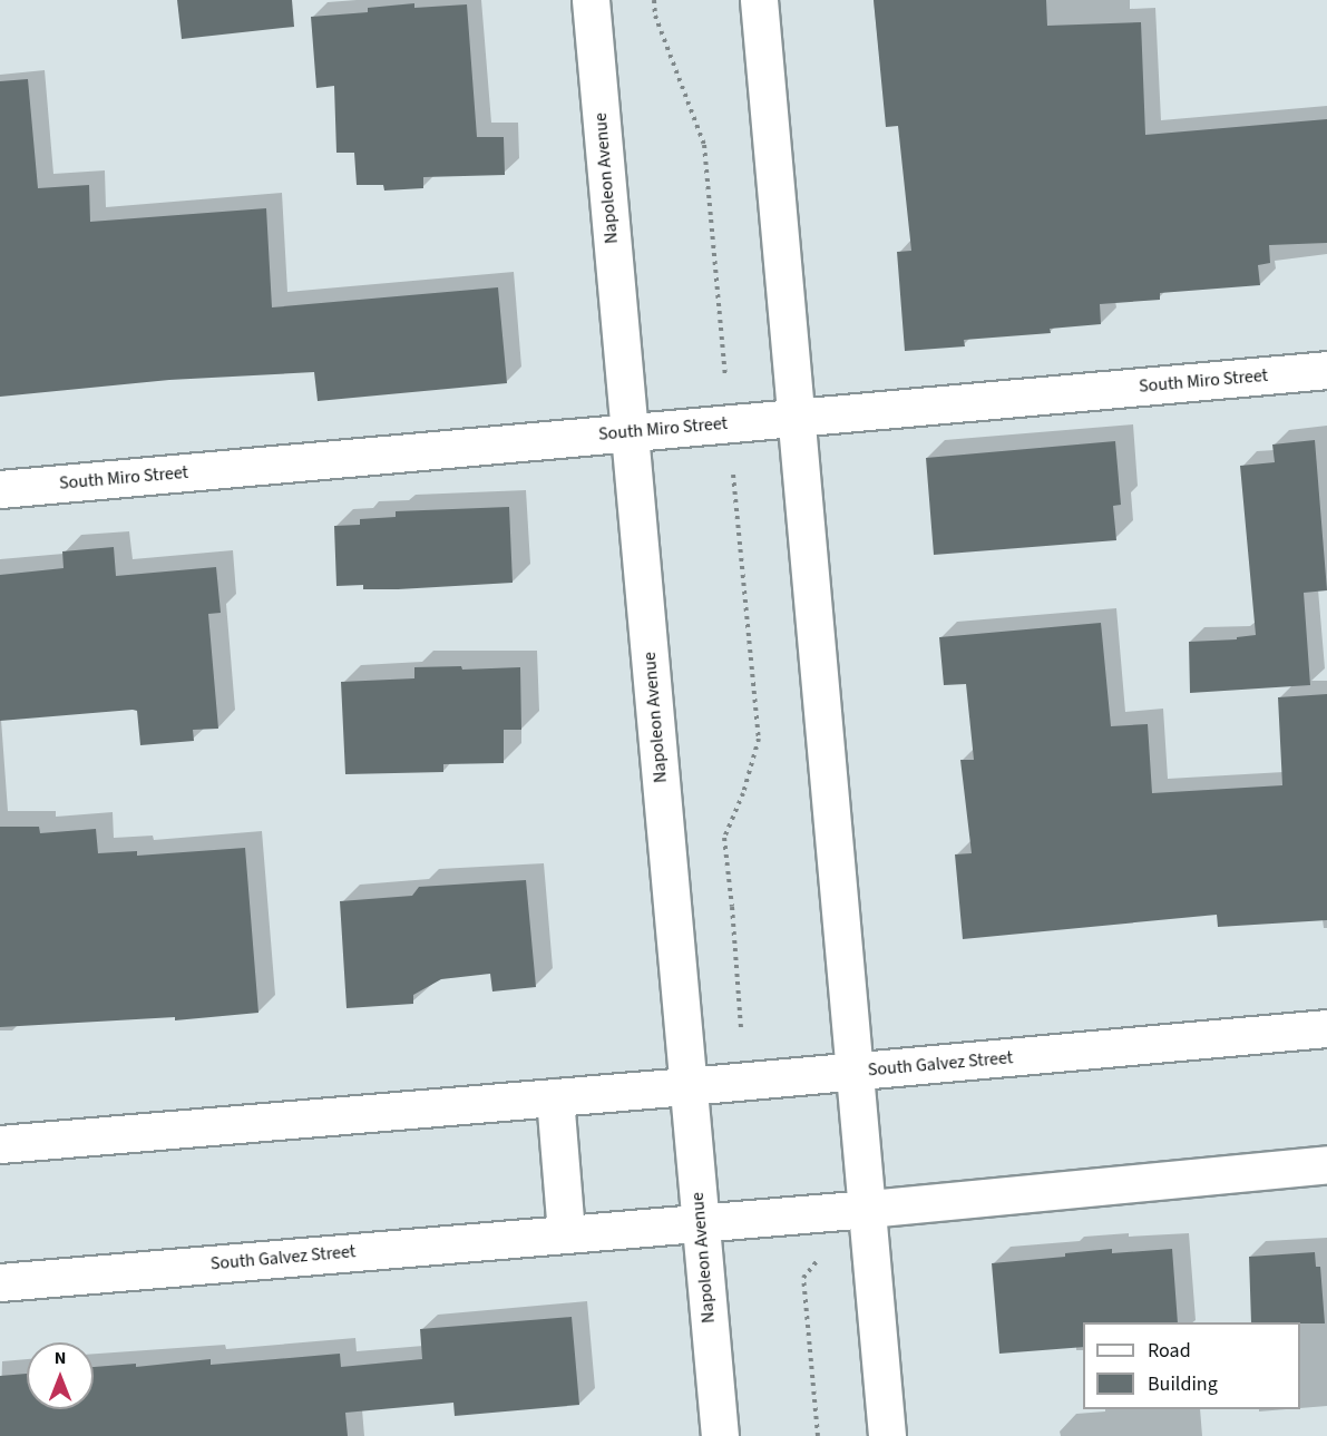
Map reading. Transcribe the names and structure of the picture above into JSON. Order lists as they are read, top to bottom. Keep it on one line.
{"streets":{"street":["Napoleon Avenue","South Miro Street","South Galvez Street"]},"crossings":[["Napoleon Avenue","South Miro Street"],["Napoleon Avenue","South Galvez Street"]],"legend":["Road","Building"],"north":"top"}
